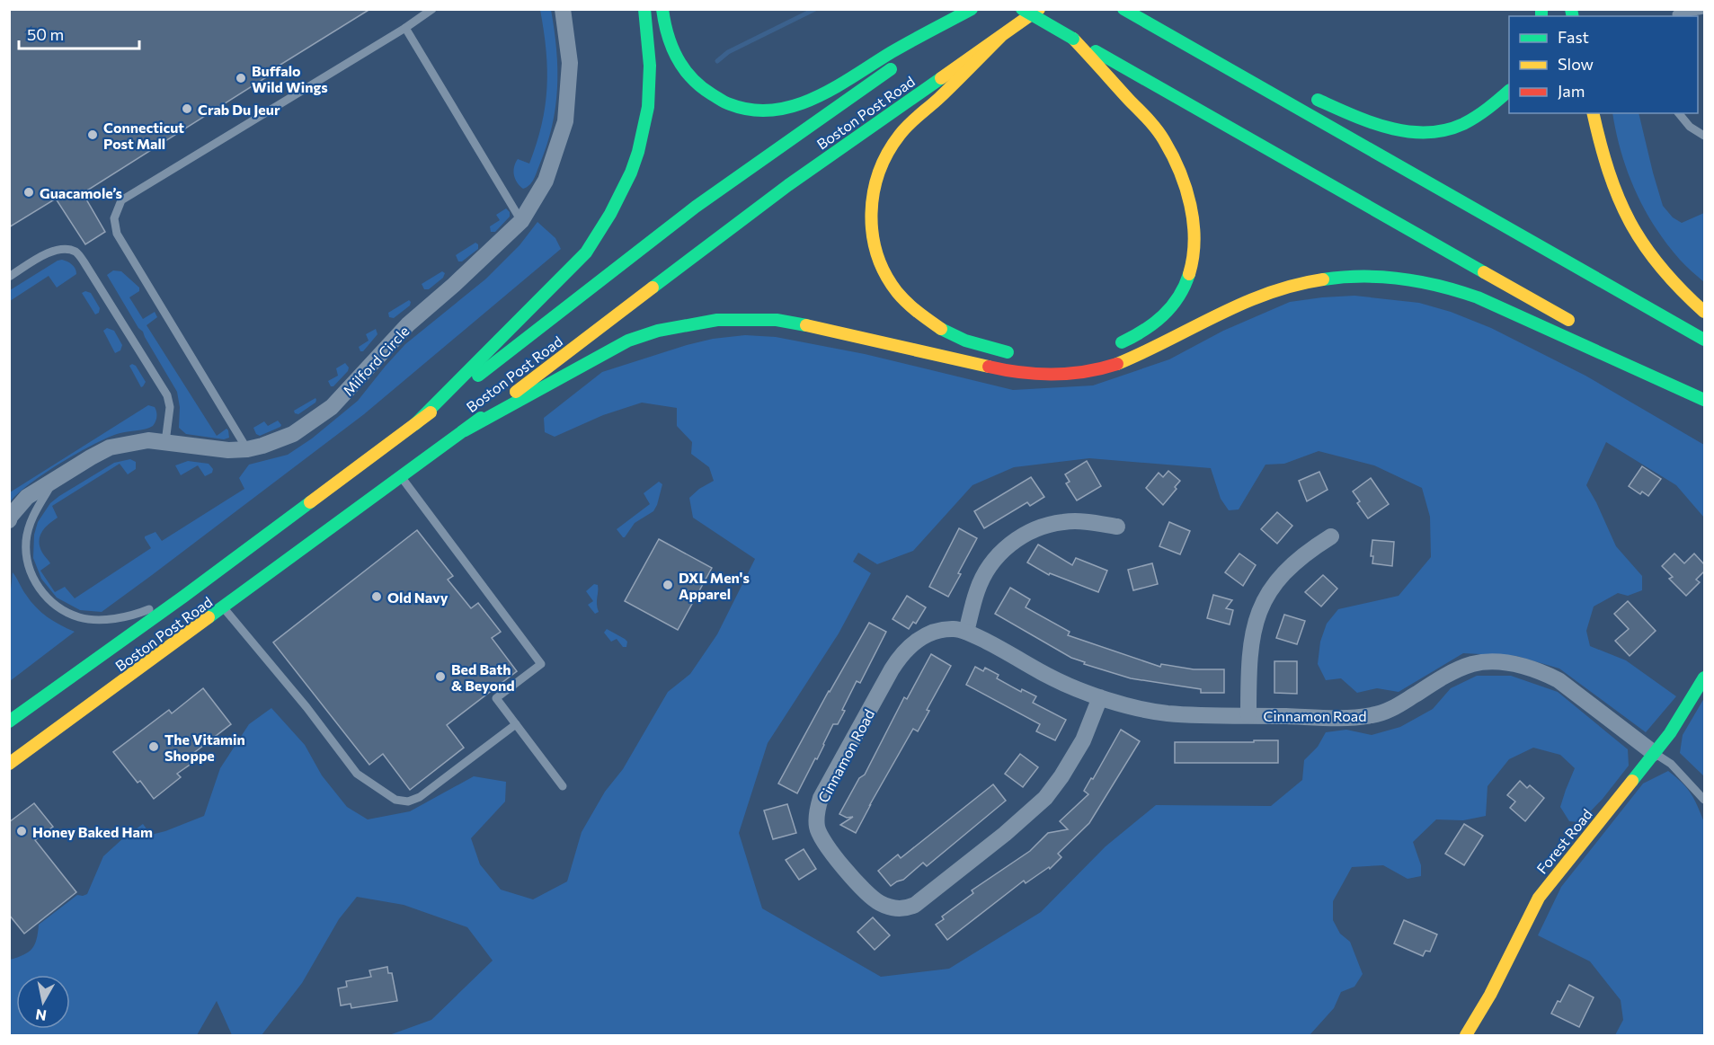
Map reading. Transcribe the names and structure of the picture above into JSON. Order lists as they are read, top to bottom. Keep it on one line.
{"streets":{"main road":["Boston Post Road","Forest Road"],"street":["Milford Circle","Cinnamon Road"]},"crossings":[["Cinnamon Road","Forest Road"]],"places":["Buffalo Wild Wings","Crab Du Jeur","Connecticut Post Mall","Guacamole’s","DXL Men's Apparel","Old Navy","Bed Bath & Beyond","The Vitamin Shoppe","Honey Baked Ham"],"legend":["Fast","Slow","Jam"],"scale_bar":"50 m","north":"bottom"}
